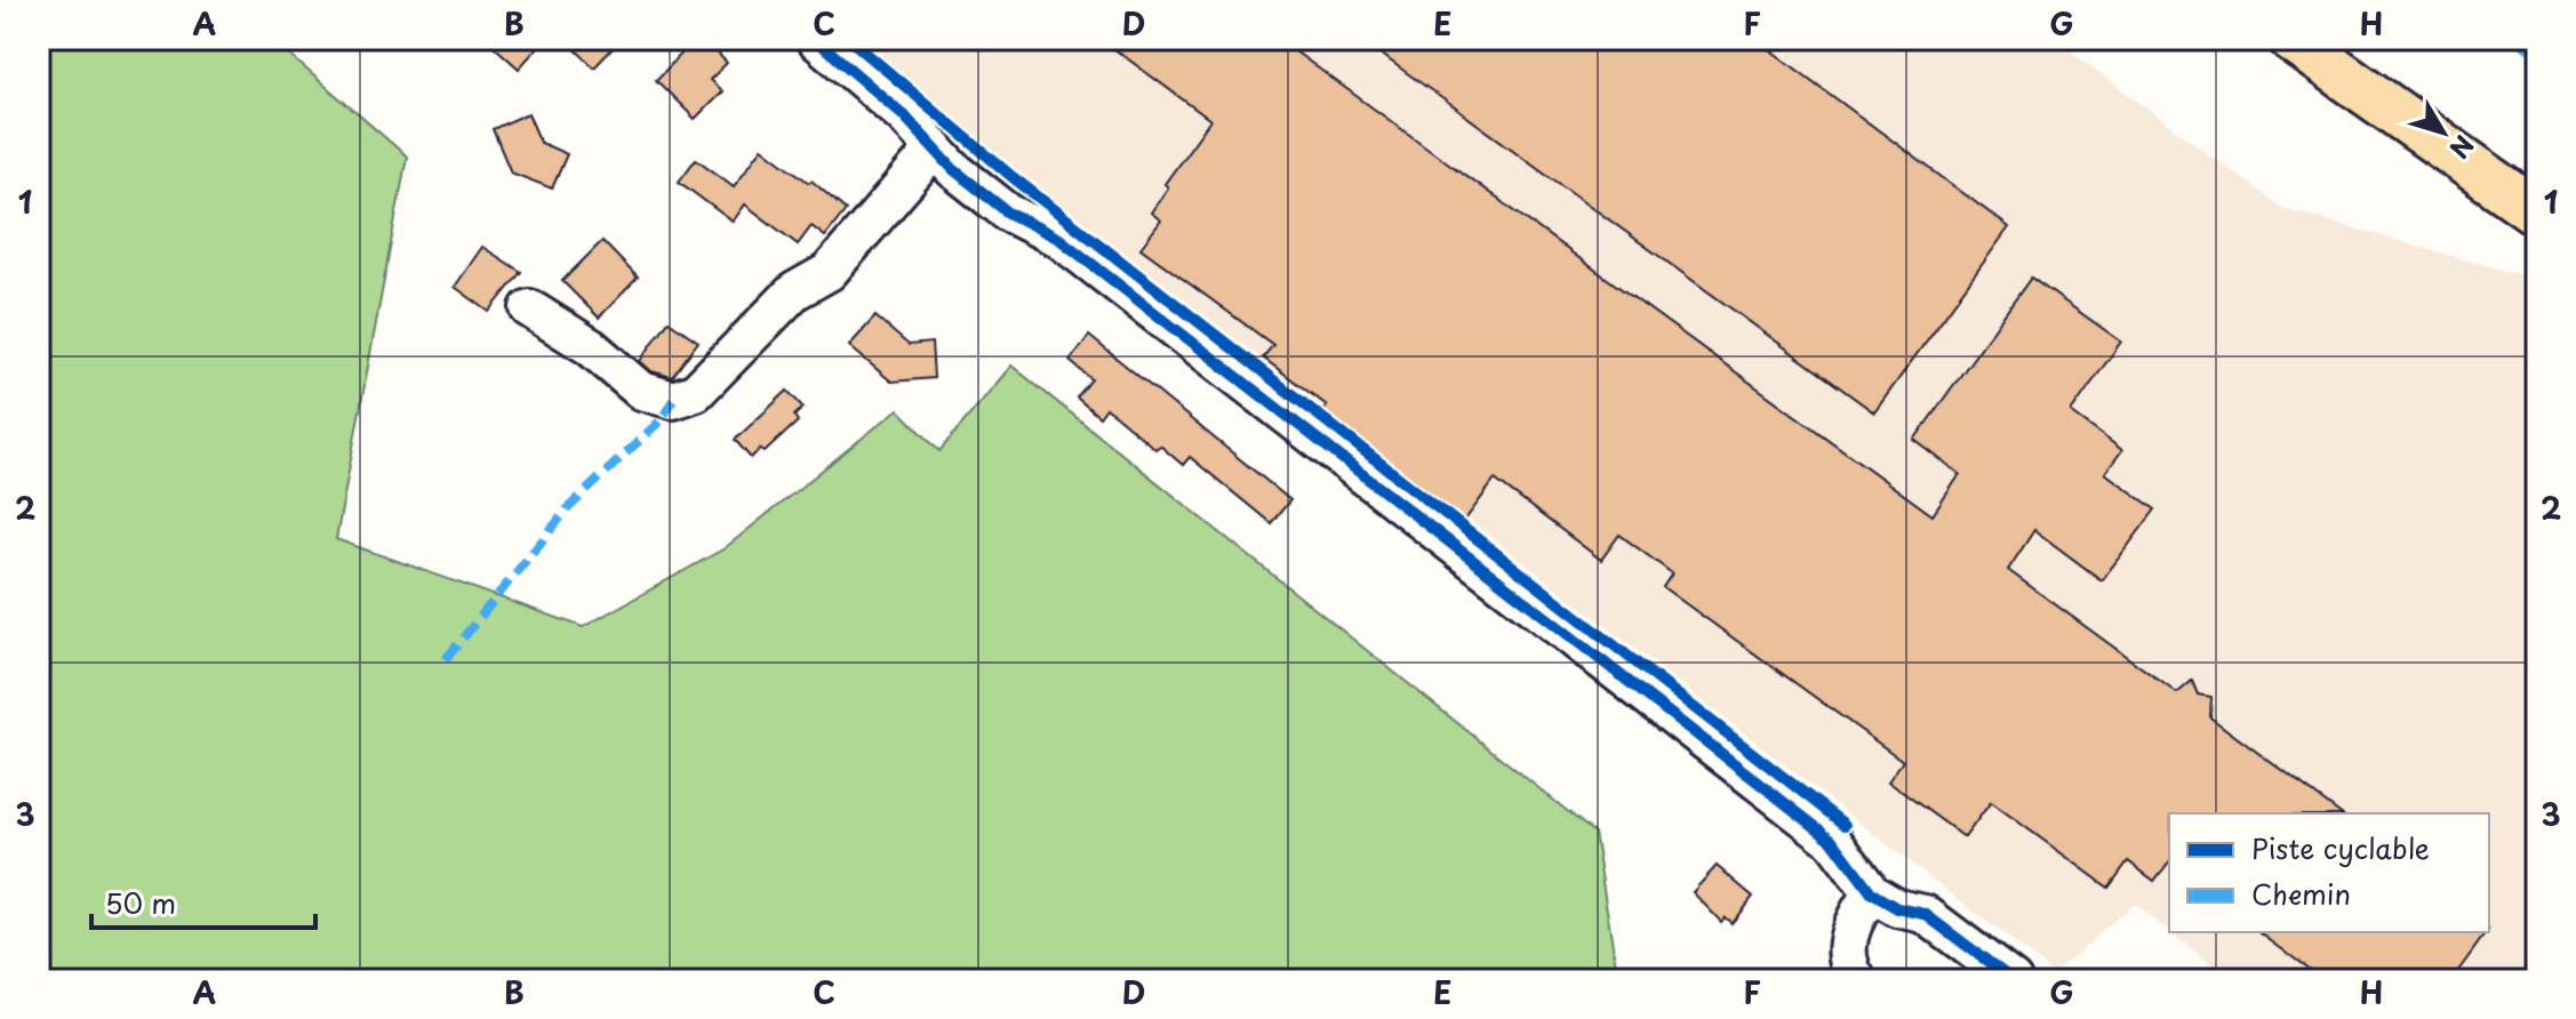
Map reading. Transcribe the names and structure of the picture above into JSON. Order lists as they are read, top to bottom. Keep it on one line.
{"legend":["Piste cyclable","Chemin"],"scale_bar":"50 m","north":"bottom right","grid":{"columns":["A","B","C","D","E","F","G","H"],"rows":["1","2","3"]}}
